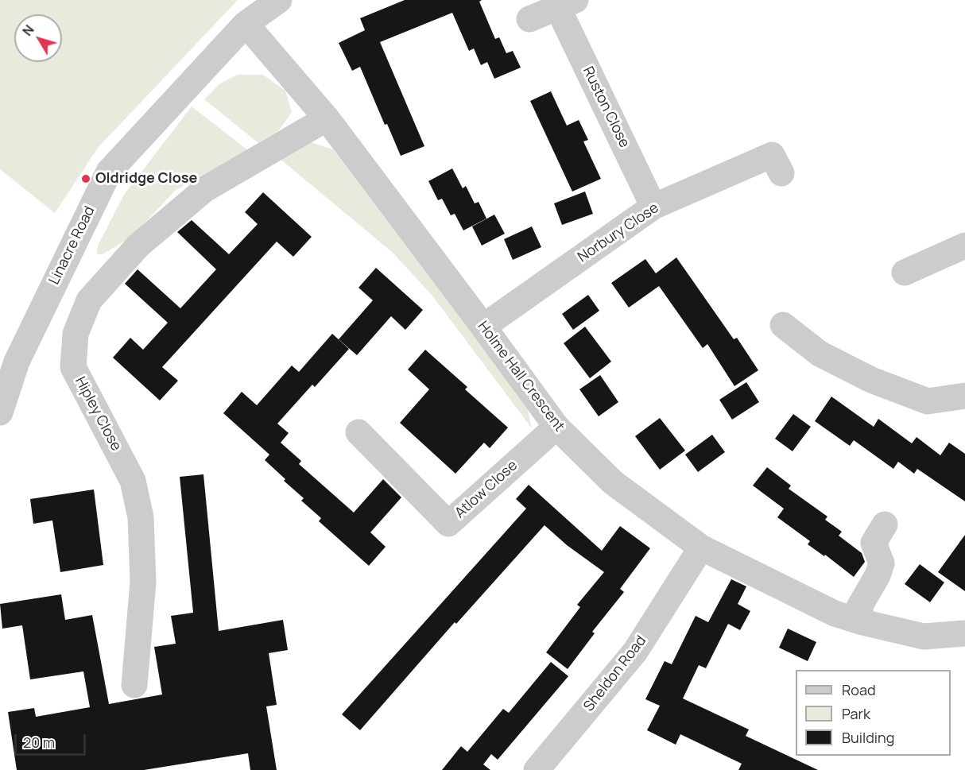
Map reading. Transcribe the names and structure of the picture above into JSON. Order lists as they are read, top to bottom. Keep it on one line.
{"streets":{"street":["Ruston Close","Norbury Close","Linacre Road","Holme Hall Crescent","Hipley Close","Atlow Close","Sheldon Road"]},"crossings":[["Ruston Close","Norbury Close"],["Norbury Close","Holme Hall Crescent"],["Linacre Road","Holme Hall Crescent"],["Holme Hall Crescent","Hipley Close"],["Holme Hall Crescent","Atlow Close"],["Holme Hall Crescent","Sheldon Road"]],"places":["Oldridge Close"],"legend":["Road","Park","Building"],"scale_bar":"20 m","north":"top left"}
